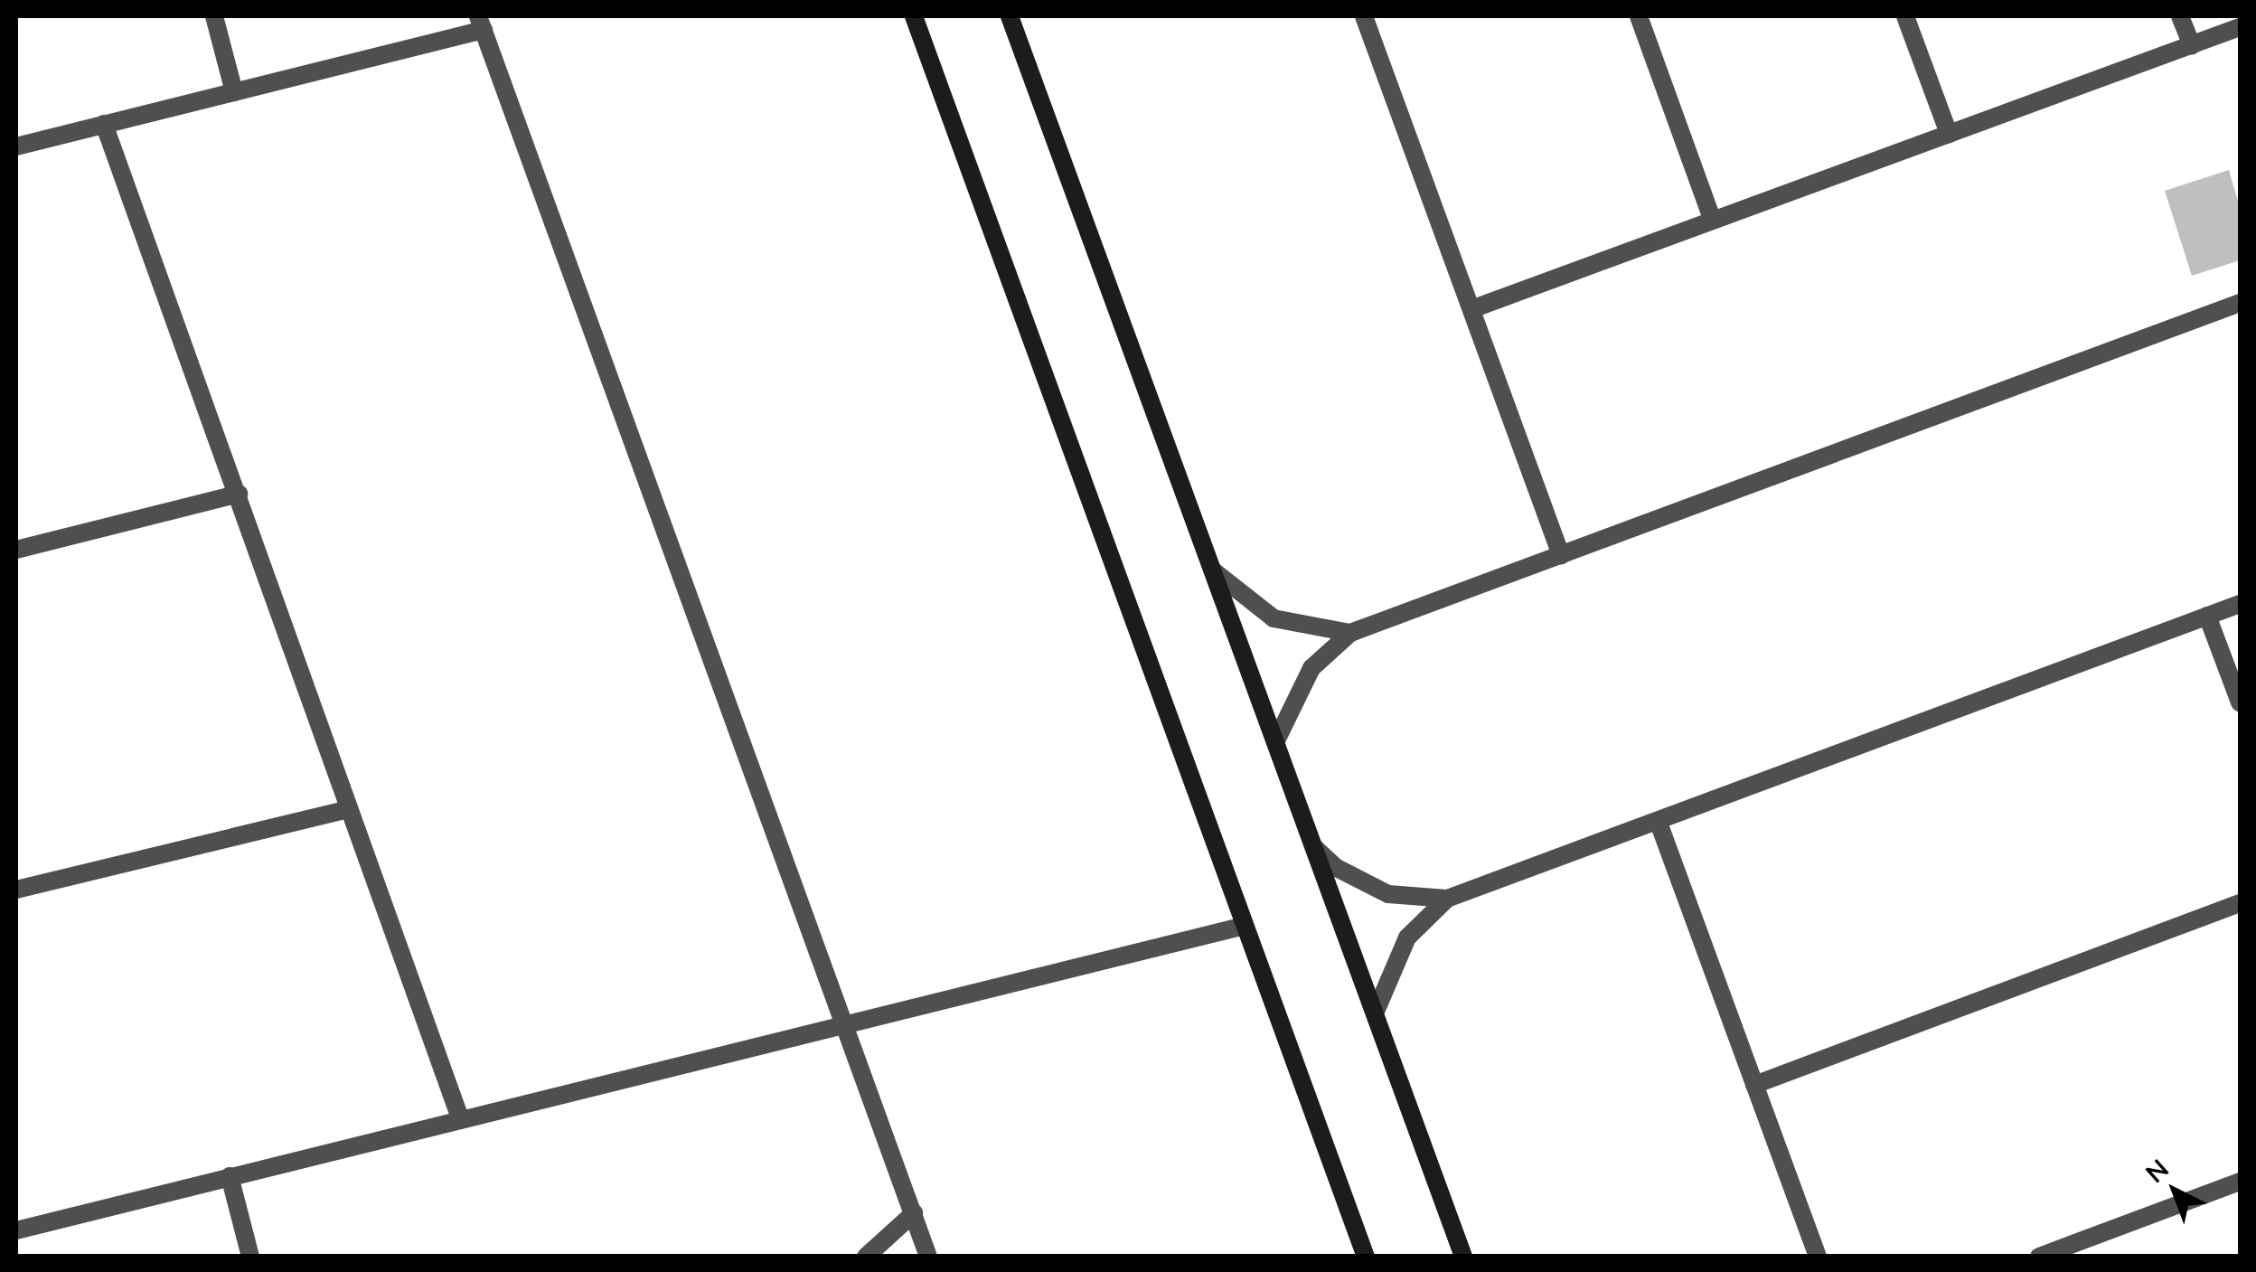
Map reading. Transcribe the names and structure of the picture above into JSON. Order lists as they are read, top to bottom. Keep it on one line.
{"north":"top left"}
